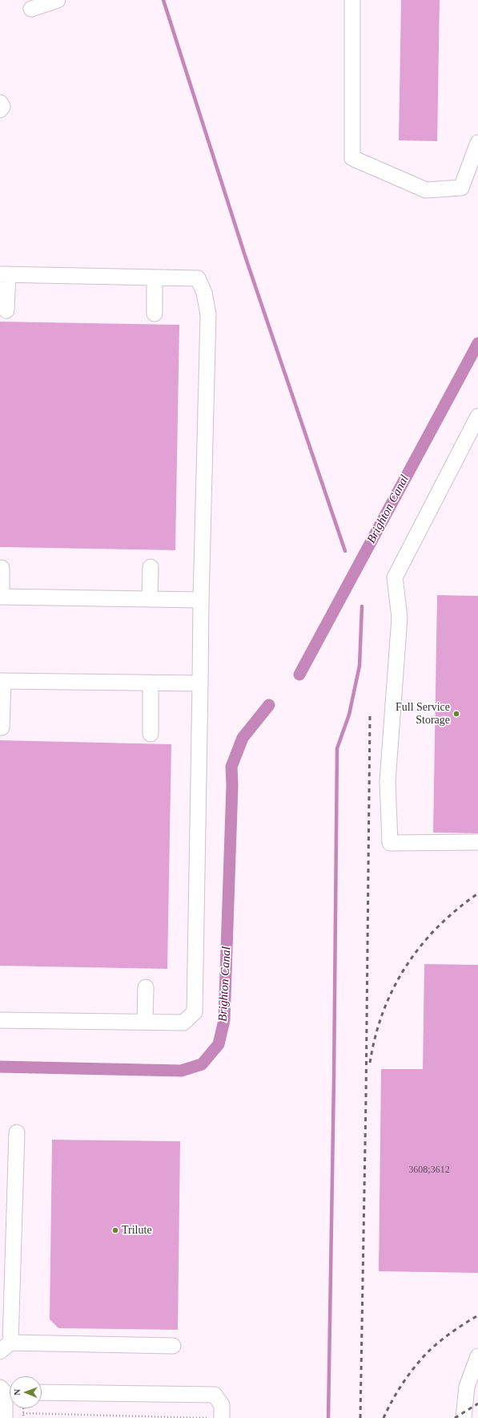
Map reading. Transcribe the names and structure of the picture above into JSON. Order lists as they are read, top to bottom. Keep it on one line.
{"water":["Brighton Canal"],"places":["Full Service Storage","Trilute"],"house_numbers":["3608;3612"],"north":"left"}
